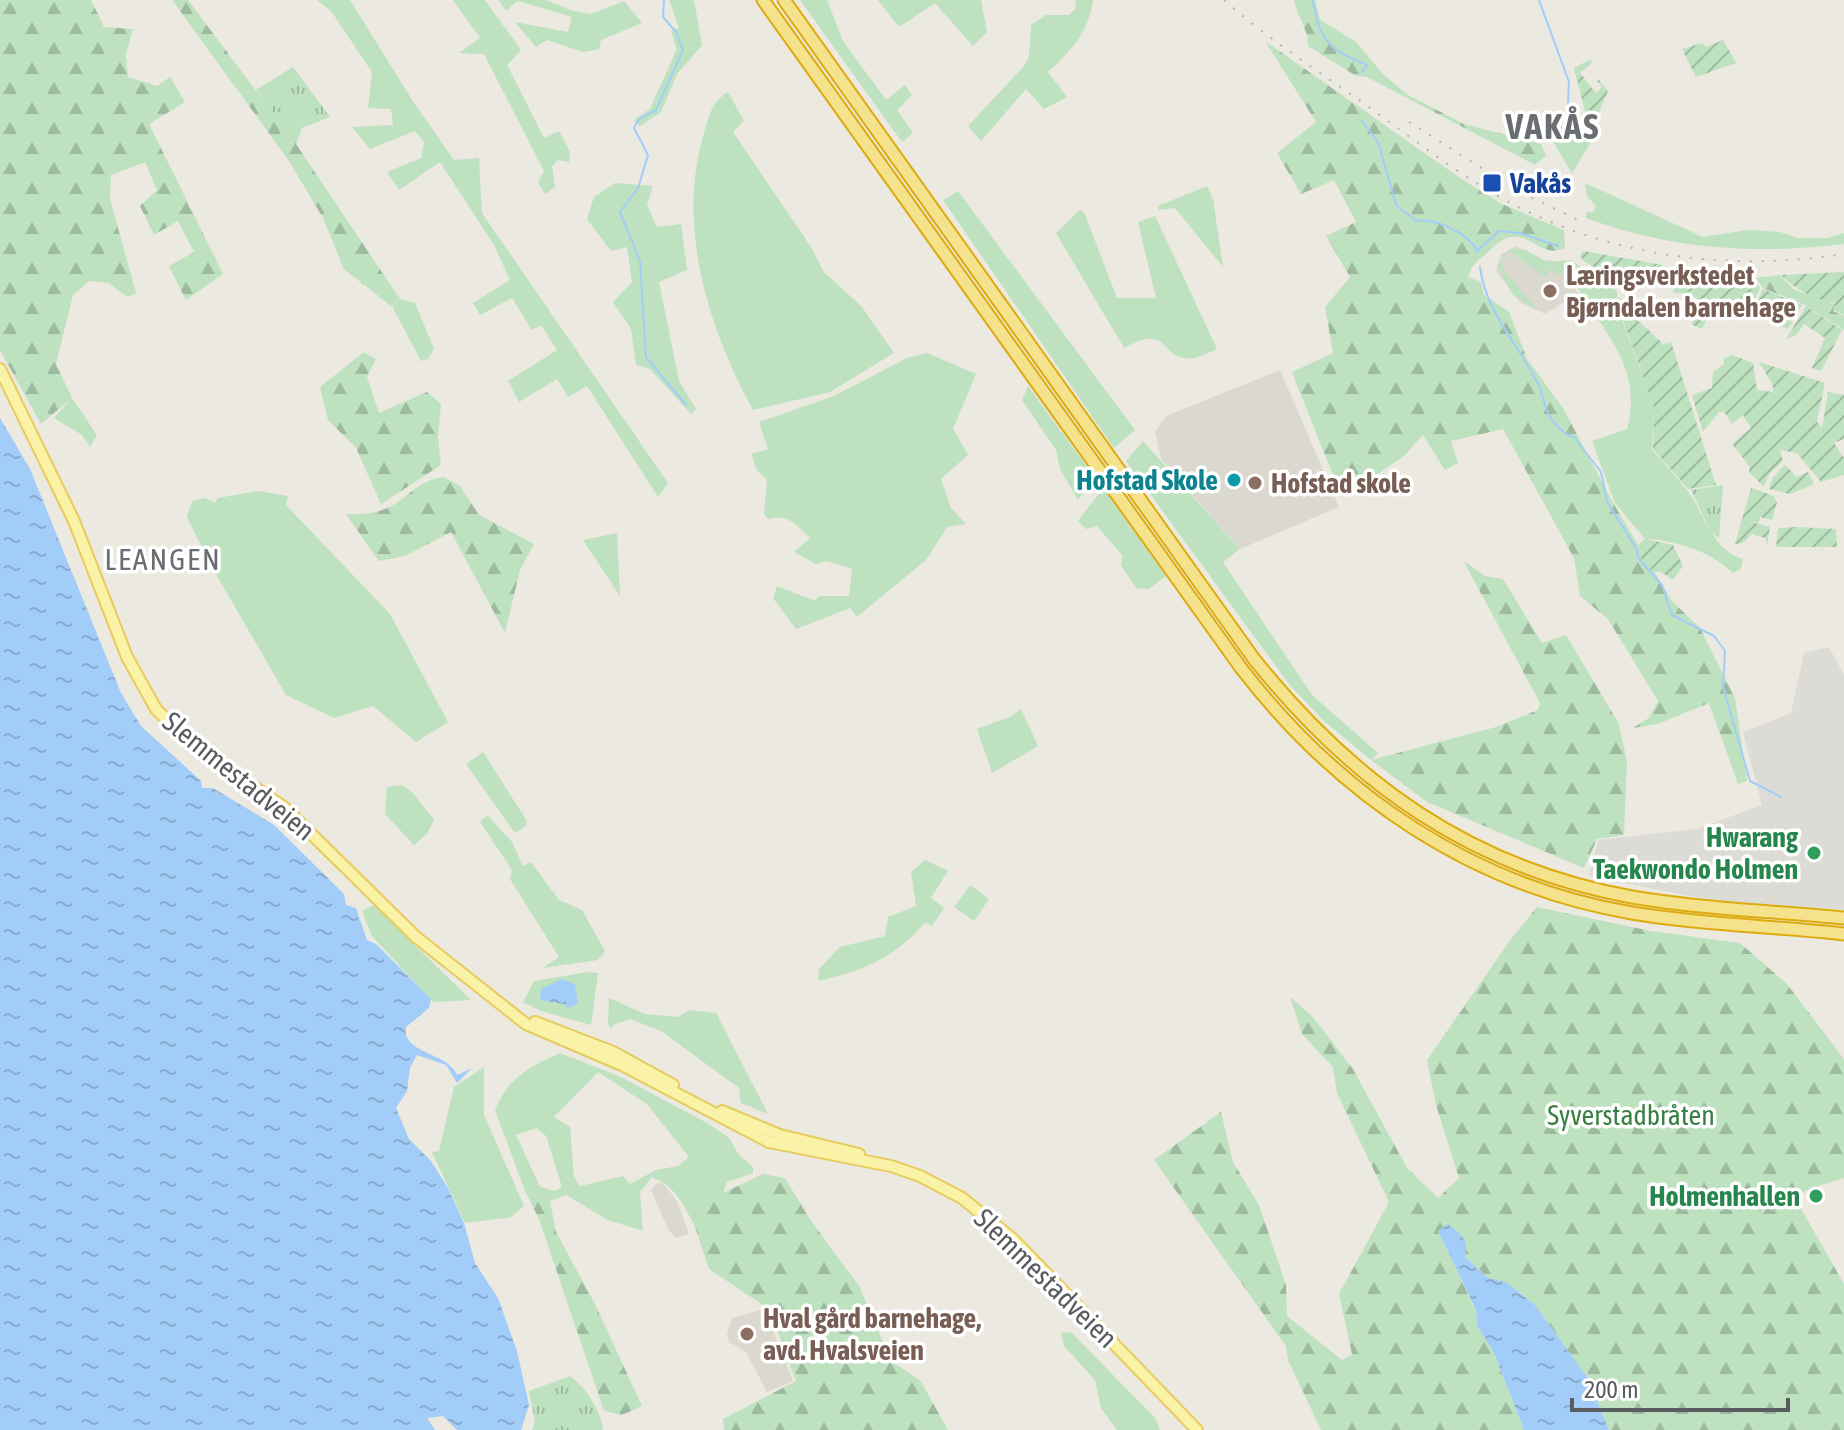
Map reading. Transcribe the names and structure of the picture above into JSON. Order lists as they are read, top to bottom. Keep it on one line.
{"streets":{"main road":["Slemmestadveien"]},"districts":["VAKÅS","LEANGEN"],"parks":["Syverstadbråten"],"places":{"transit":["Vakås"],"other":["Læringsverkstedet Bjørndalen barnehage","Hofstad Skole","Hofstad skole","Hwarang Taekwondo Holmen","Holmenhallen","Hval gård barnehage, avd. Hvalsveien"]},"scale_bar":"200 m"}
